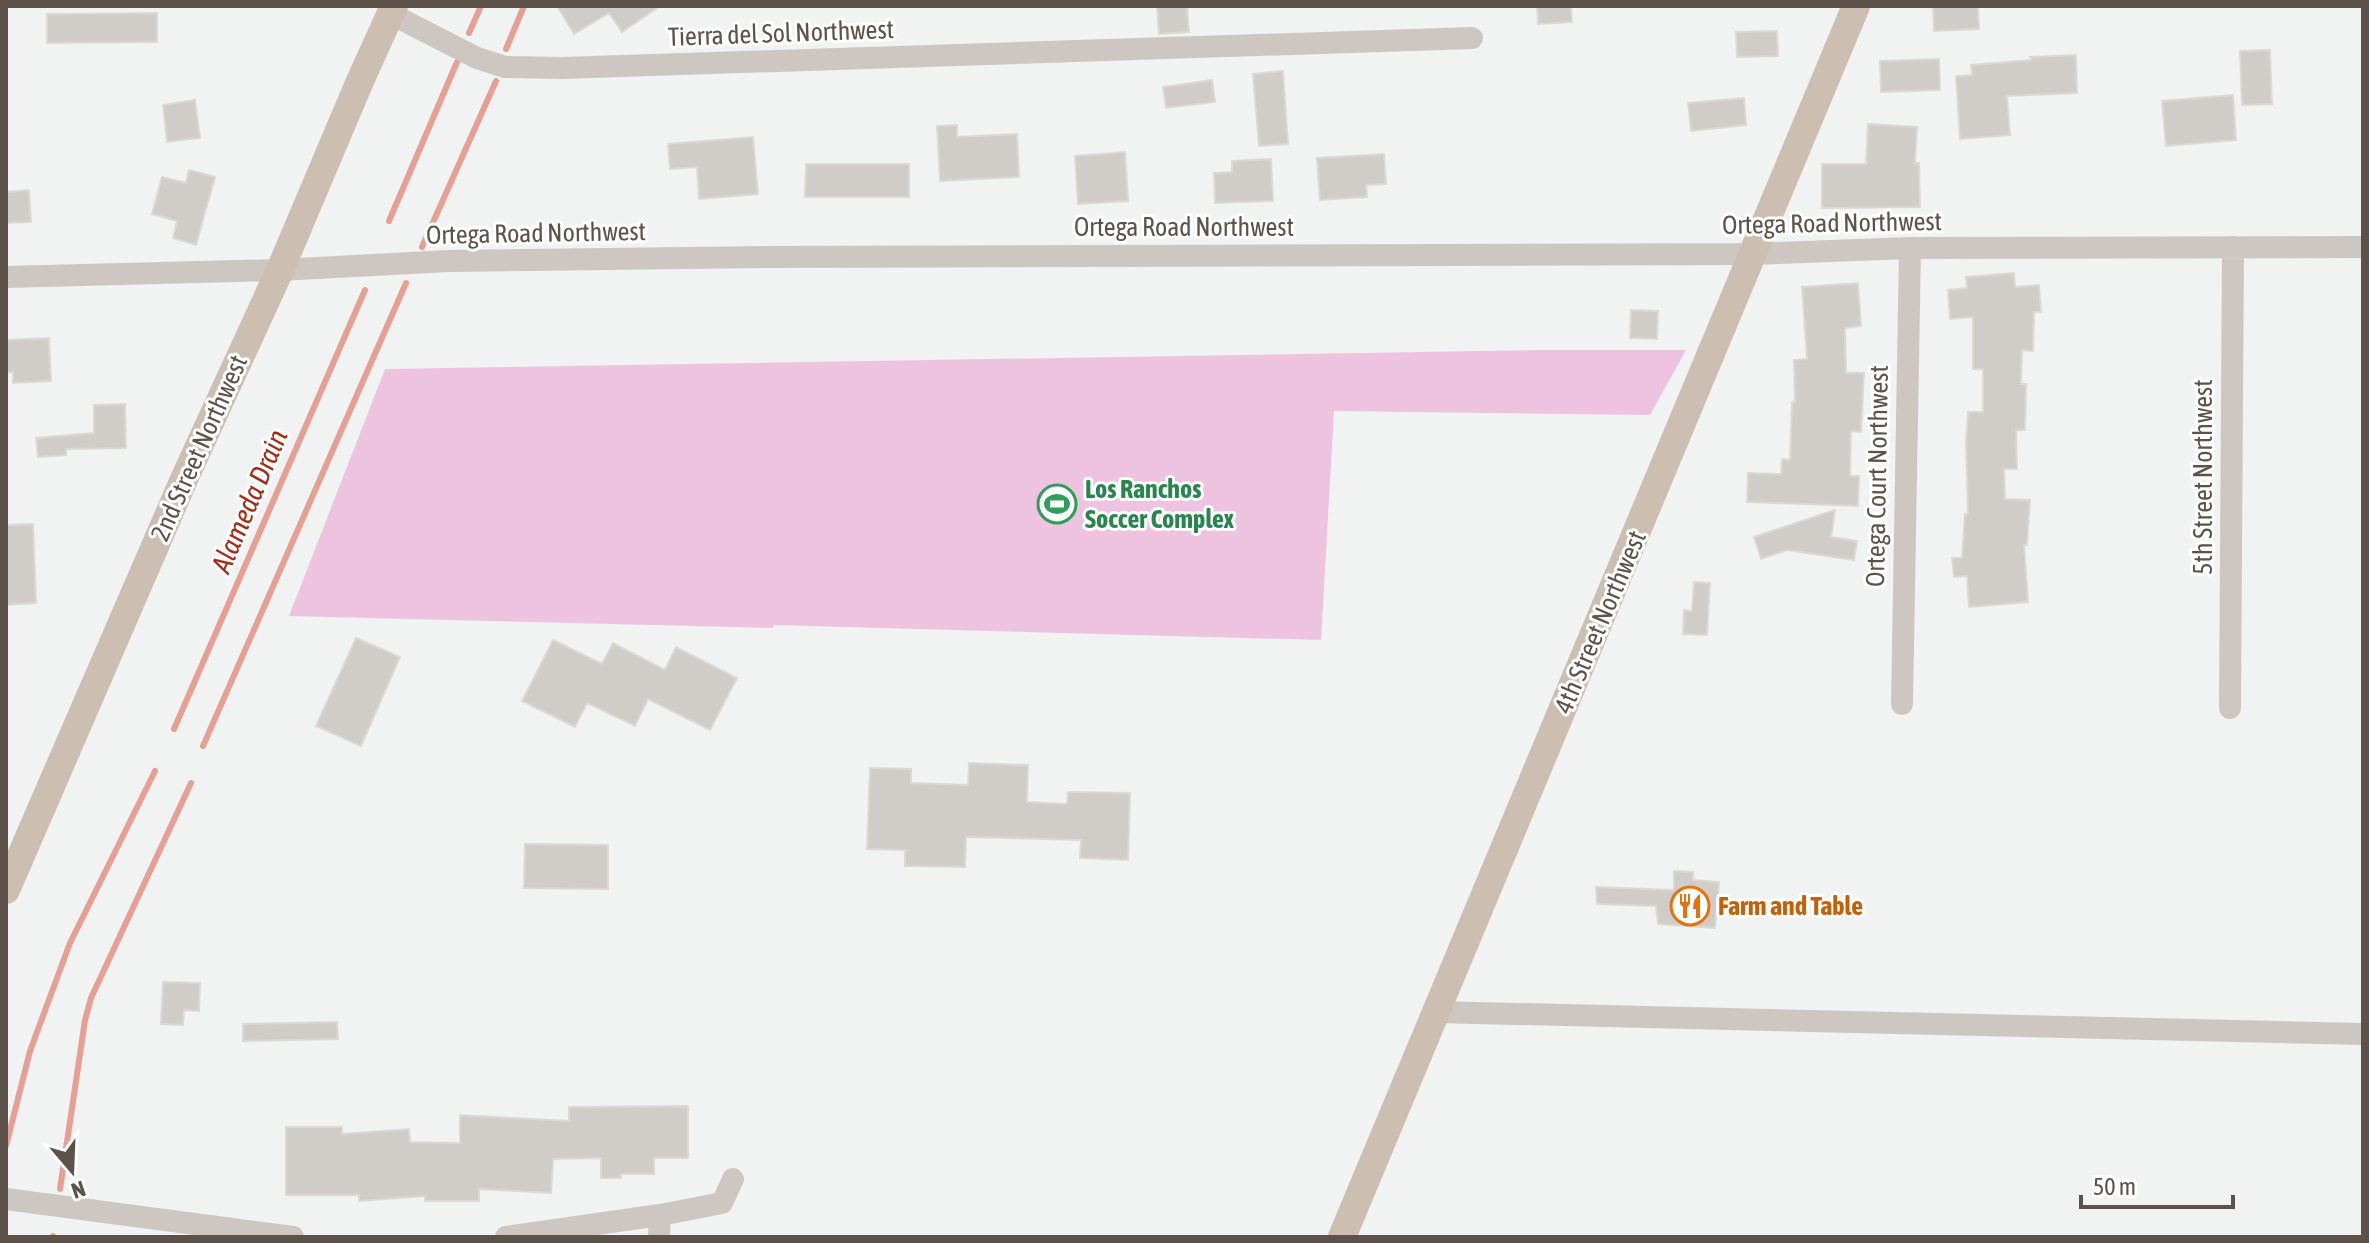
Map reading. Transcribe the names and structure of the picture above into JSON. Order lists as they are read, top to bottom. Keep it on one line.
{"streets":{"main road":["2nd Street Northwest","4th Street Northwest"],"street":["Tierra del Sol Northwest","Ortega Road Northwest","Ortega Court Northwest","5th Street Northwest"]},"crossings":[["Tierra del Sol Northwest","2nd Street Northwest"],["Ortega Road Northwest","2nd Street Northwest"],["Ortega Road Northwest","Ortega Court Northwest"],["Ortega Road Northwest","5th Street Northwest"],["Ortega Road Northwest","4th Street Northwest"]],"water":["Alameda Drain"],"places":{"sports":["Los Ranchos Soccer Complex"],"restaurant":["Farm and Table"]},"scale_bar":"50 m","north":"bottom"}
